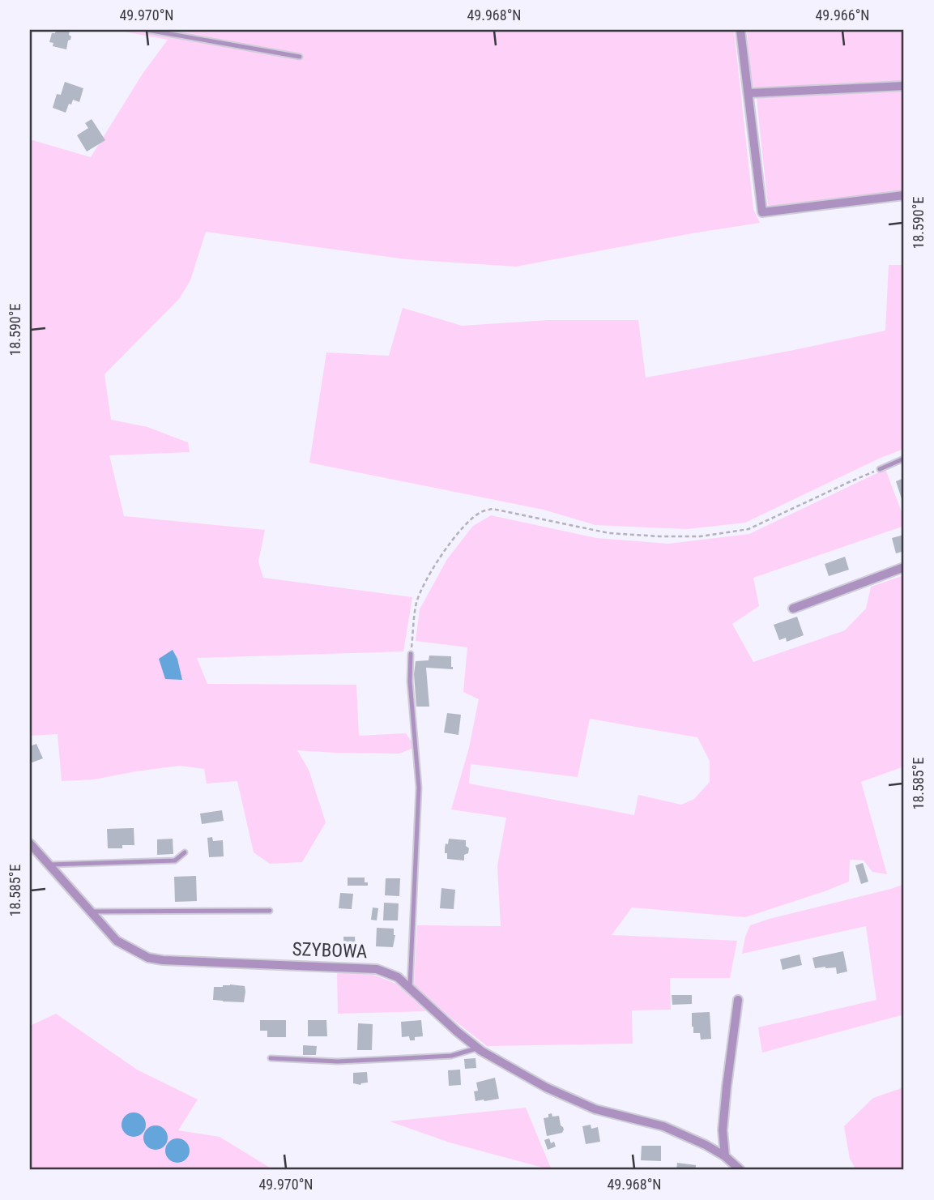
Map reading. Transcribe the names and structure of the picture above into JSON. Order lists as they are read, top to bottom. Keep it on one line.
{"streets":{"street":["SZYBOWA"]},"coordinates":["49.970°N","49.968°N","49.966°N","18.590°E","18.585°E"]}
